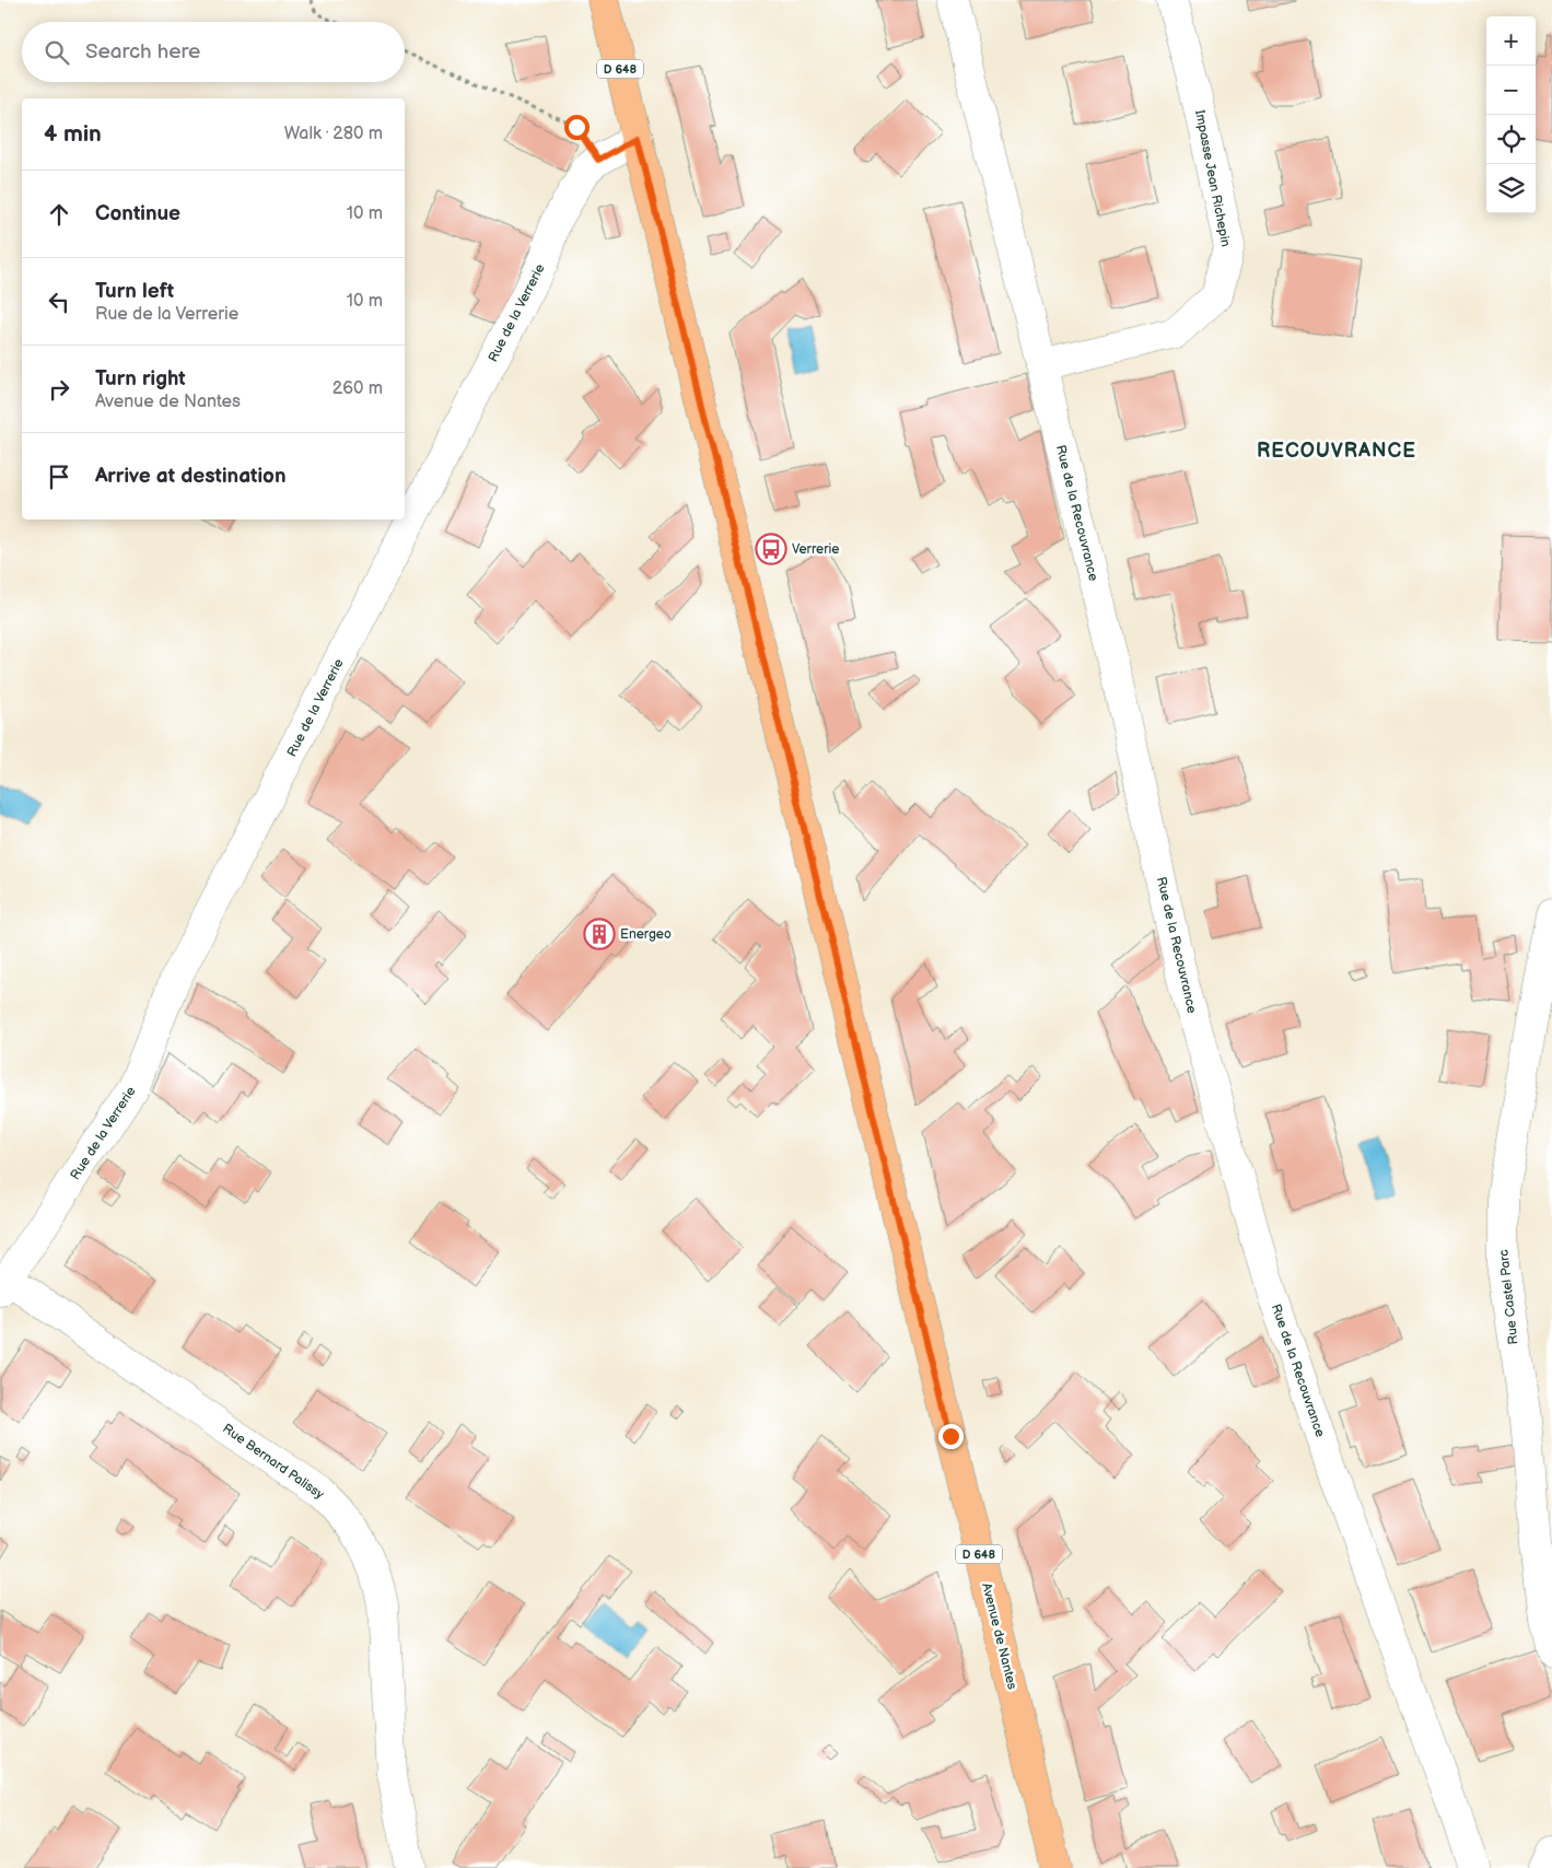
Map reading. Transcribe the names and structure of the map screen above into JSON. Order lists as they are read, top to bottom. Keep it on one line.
{"streets":{"main road":["D 648","Avenue de Nantes"],"street":["Impasse Jean Richepin","Rue de la Verrerie","Rue de la Recouvrance","Rue Castel Parc","Rue Bernard Palissy"]},"crossings":[["Impasse Jean Richepin","Rue de la Recouvrance"],["Rue de la Verrerie","Rue Bernard Palissy"],["Rue de la Verrerie","Avenue de Nantes"]],"districts":["RECOUVRANCE"],"places":{"bus stop":["Verrerie"],"building":["Energeo"]},"page":{"map_buttons":["+","−"],"search":"Search here","heading":["4 min","Walk · 280 m"],"list":[["Continue","10 m"],["Turn left","Rue de la Verrerie","10 m"],["Turn right","Avenue de Nantes","260 m"],"Arrive at destination"]}}
